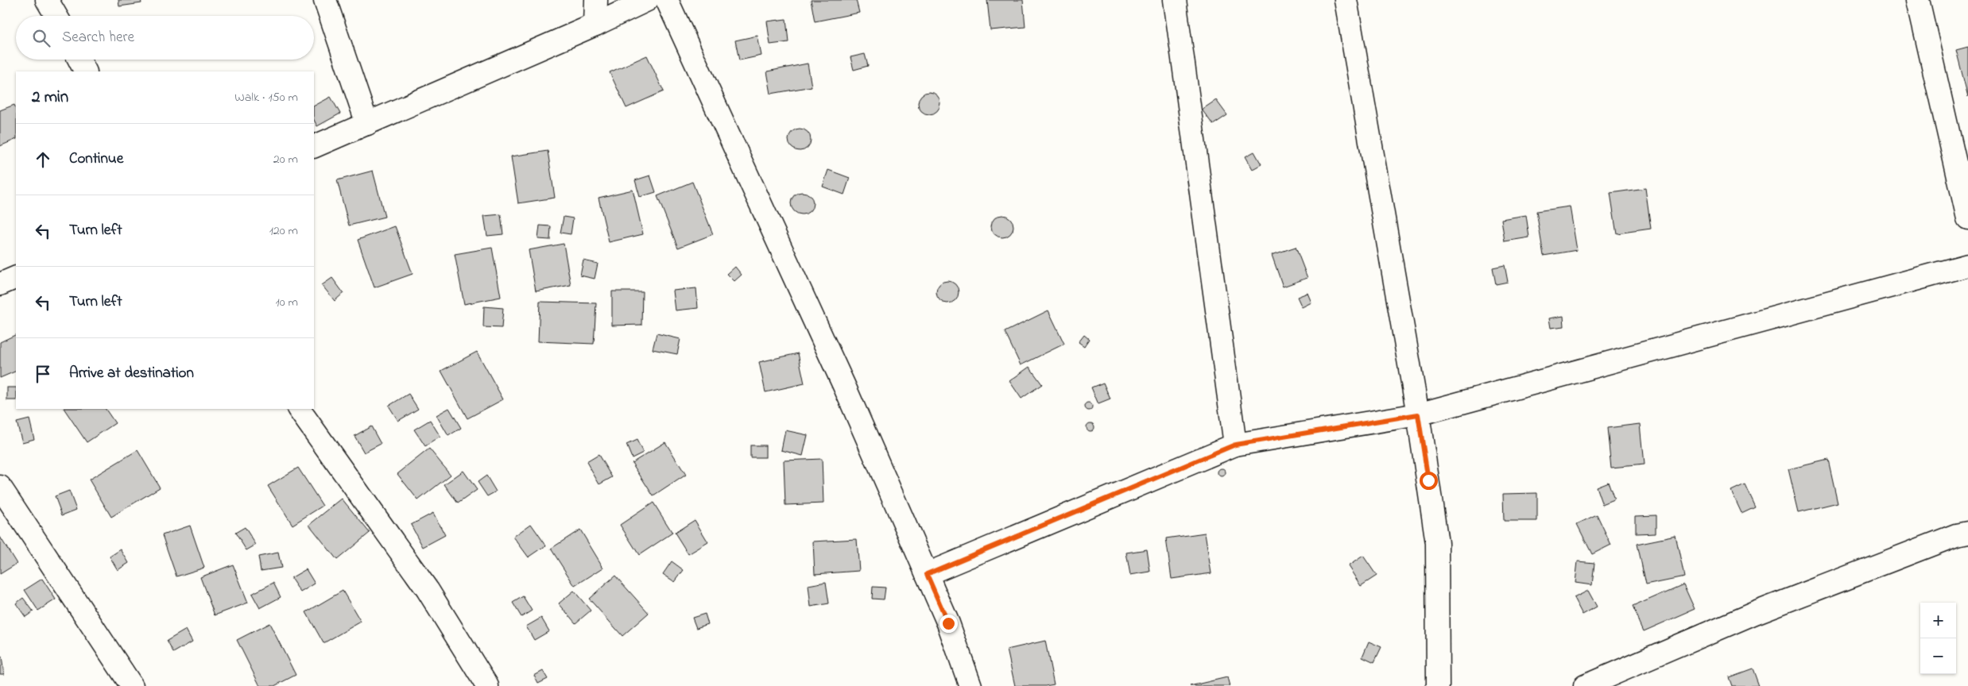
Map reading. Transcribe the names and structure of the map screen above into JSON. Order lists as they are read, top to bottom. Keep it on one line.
{"page":{"search":"Search here","heading":["2 min","Walk · 150 m"],"list":[["Continue","20 m"],["Turn left","120 m"],["Turn left","10 m"],"Arrive at destination"],"map_buttons":["+","−"]}}
